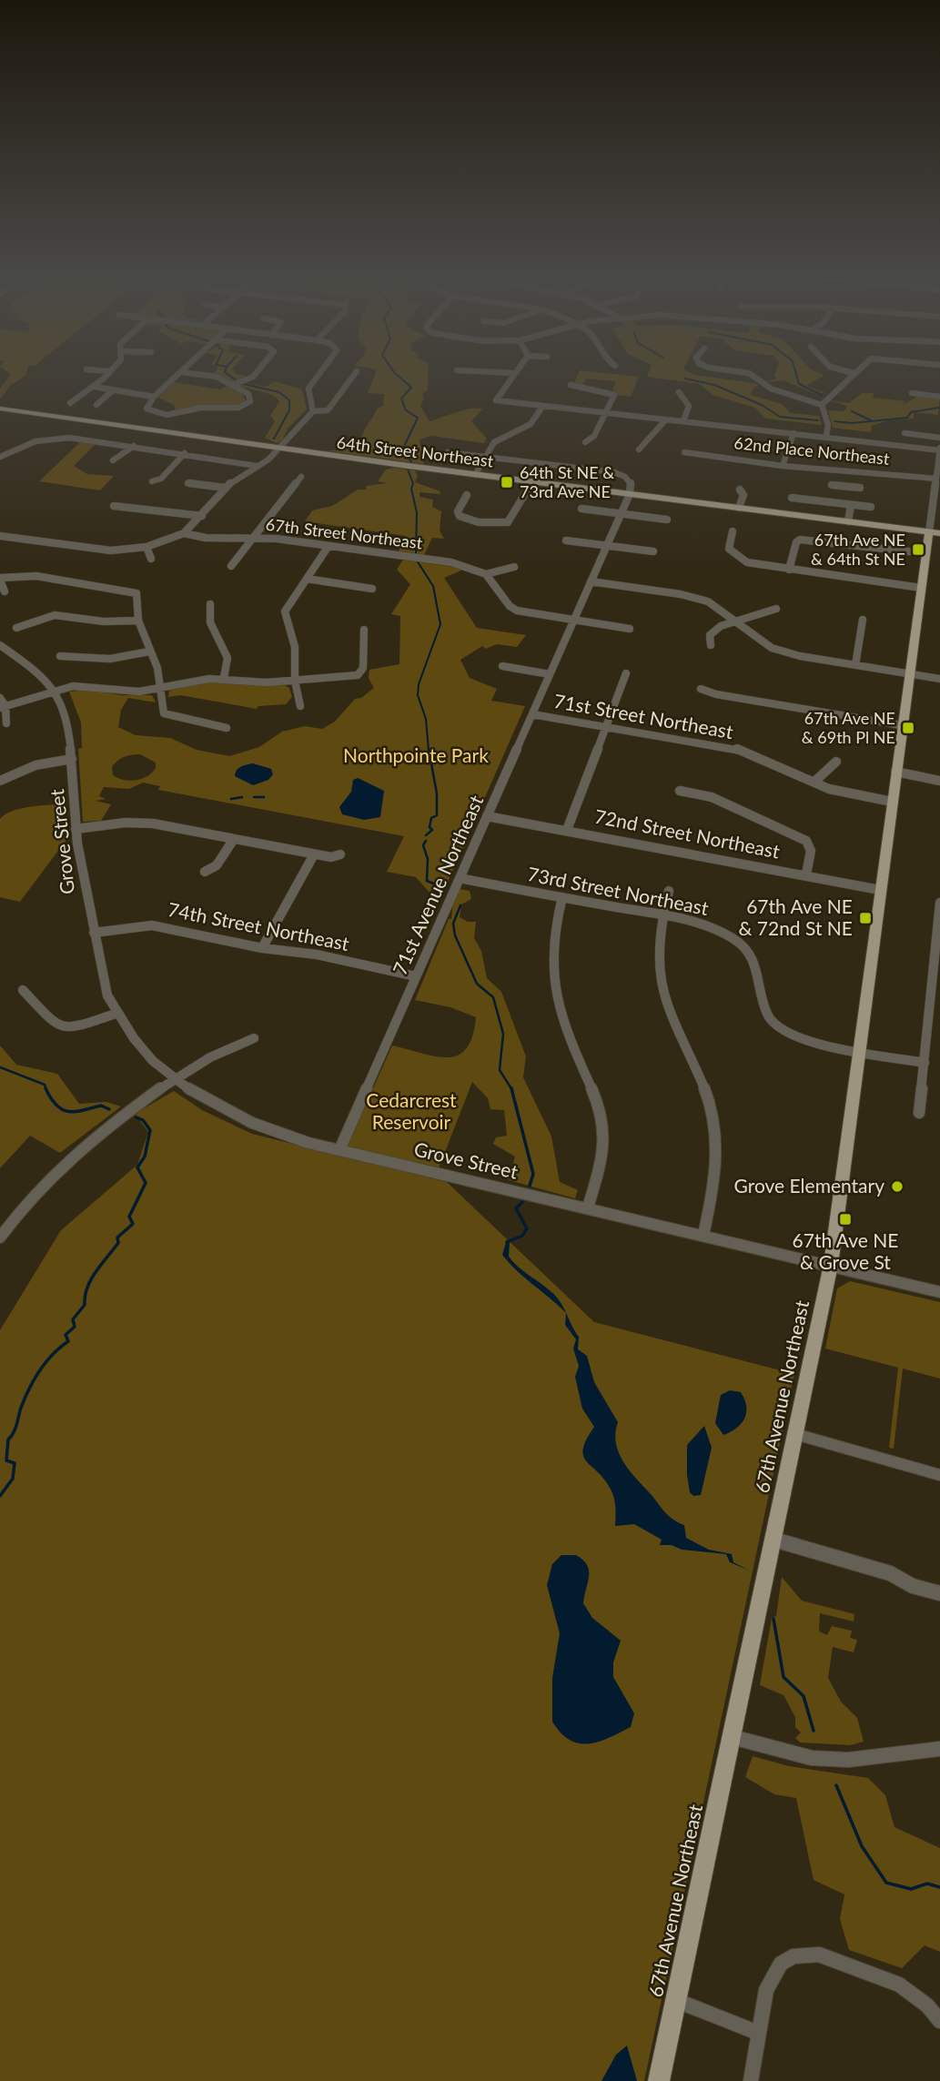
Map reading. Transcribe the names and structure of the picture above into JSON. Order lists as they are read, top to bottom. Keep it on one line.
{"streets":{"main road":["64th Street Northeast","67th Avenue Northeast"],"street":["62nd Place Northeast","67th Street Northeast","71st Street Northeast","72nd Street Northeast","Grove Street","71st Avenue Northeast","73rd Street Northeast","74th Street Northeast"]},"crossings":[["62nd Place Northeast","67th Avenue Northeast"],["64th Street Northeast","71st Avenue Northeast"],["64th Street Northeast","67th Avenue Northeast"],["71st Street Northeast","71st Avenue Northeast"],["71st Street Northeast","67th Avenue Northeast"],["72nd Street Northeast","71st Avenue Northeast"],["72nd Street Northeast","67th Avenue Northeast"],["Grove Street","71st Avenue Northeast"],["Grove Street","74th Street Northeast"],["Grove Street","67th Avenue Northeast"],["71st Avenue Northeast","73rd Street Northeast"],["71st Avenue Northeast","74th Street Northeast"],["73rd Street Northeast","67th Avenue Northeast"]],"parks":["Northpointe Park","Cedarcrest Reservoir"],"places":{"transit":["64th St NE & 73rd Ave NE","67th Ave NE & 64th St NE","67th Ave NE & 69th Pl NE","67th Ave NE & 72nd St NE","67th Ave NE & Grove St"],"other":["Grove Elementary"]}}
